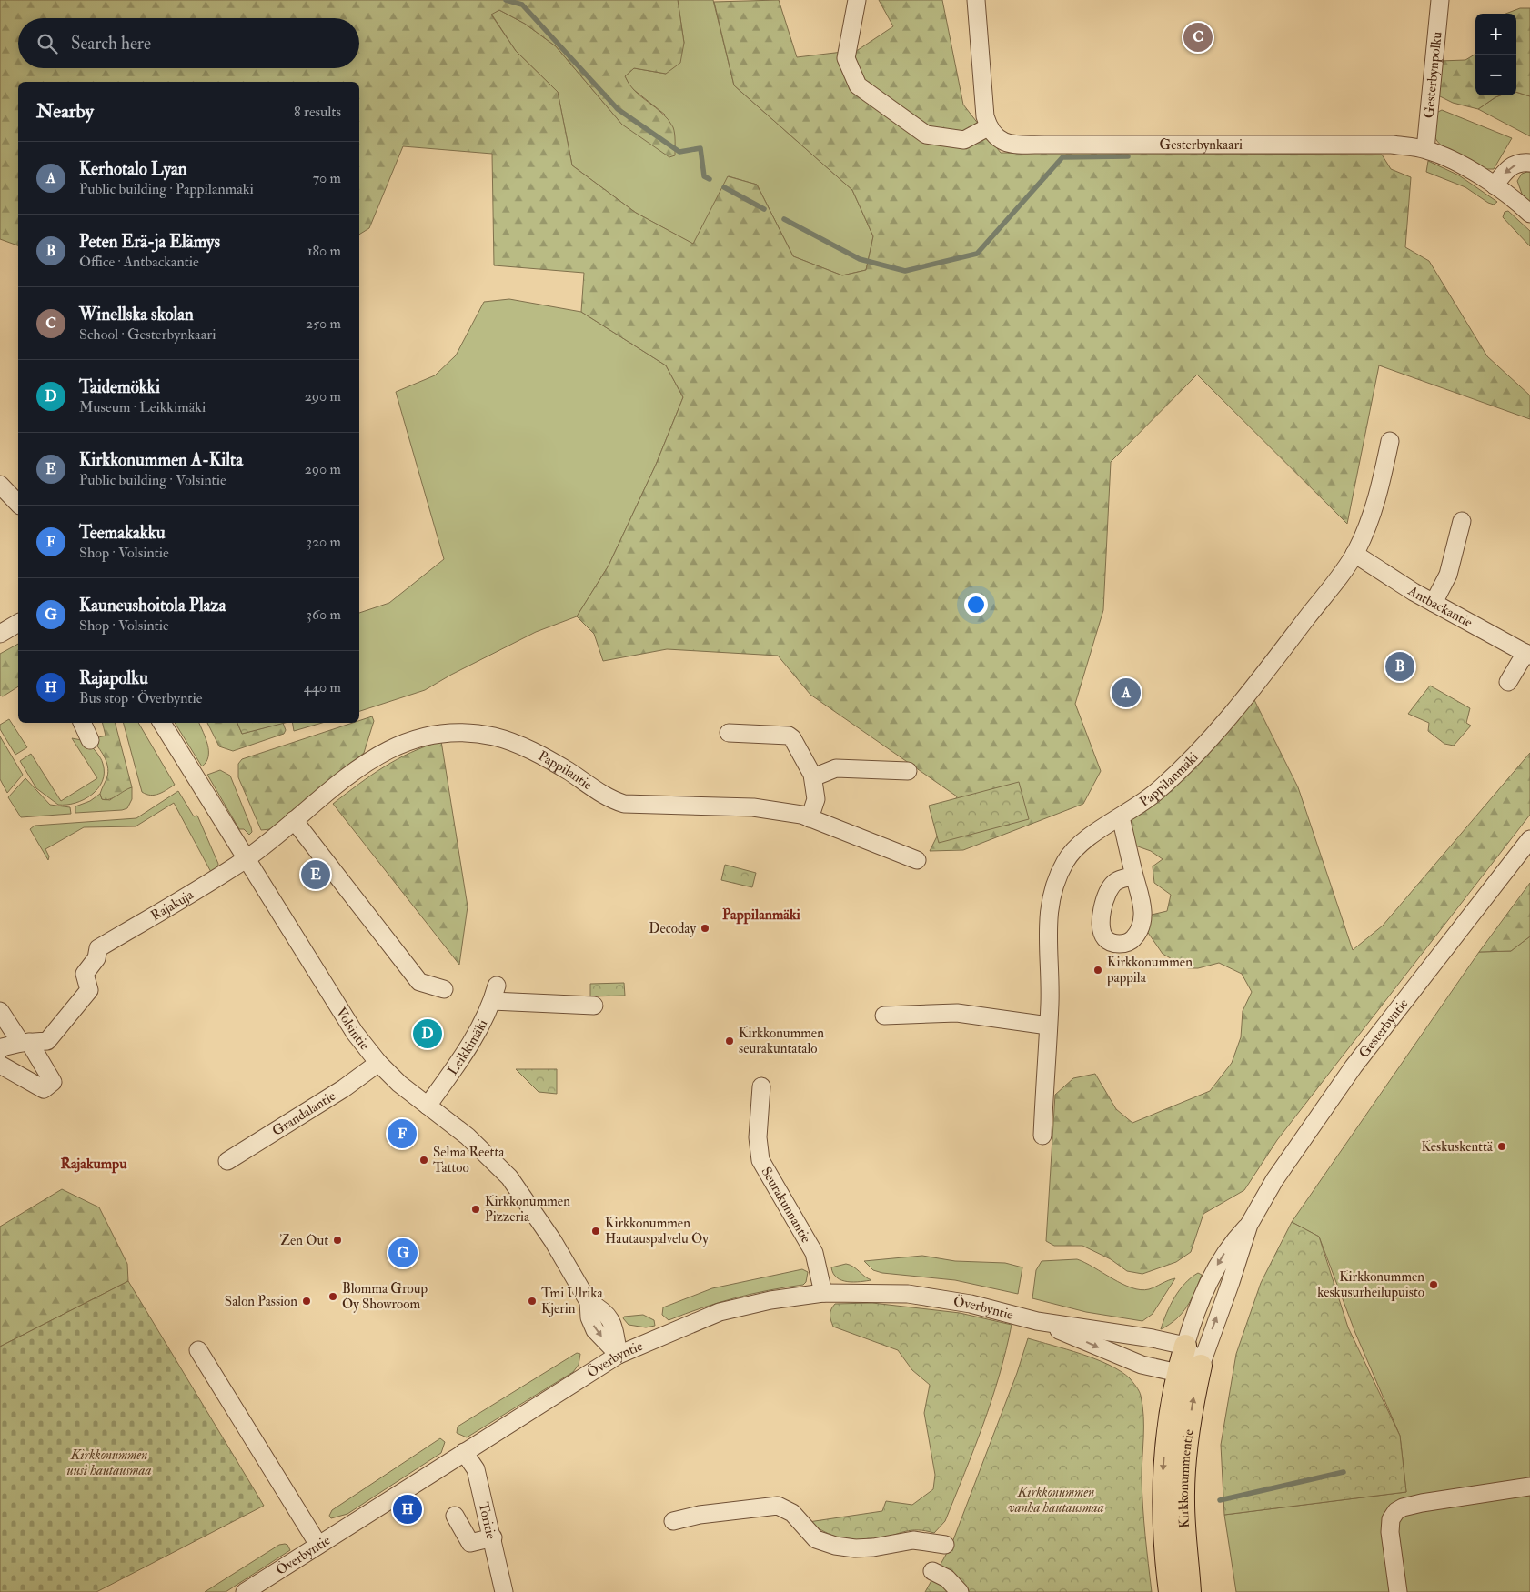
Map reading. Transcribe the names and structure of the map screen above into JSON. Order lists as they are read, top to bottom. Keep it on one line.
{"streets":{"main road":["Gesterbyntie","Kirkkonummentie"],"street":["Gesterbynpolku","Gesterbynkaari","Antbackantie","Pappilantie","Pappilanmäki","Rajakuja","Volsintie","Leikkimäki","Grandalantie","Seurakunnantie","Överbyntie","Toritie"]},"crossings":[["Gesterbynpolku","Gesterbynkaari"],["Antbackantie","Pappilanmäki"],["Pappilantie","Rajakuja"],["Pappilantie","Volsintie"],["Rajakuja","Volsintie"],["Volsintie","Leikkimäki"],["Volsintie","Grandalantie"],["Volsintie","Överbyntie"],["Gesterbyntie","Överbyntie"],["Gesterbyntie","Kirkkonummentie"],["Seurakunnantie","Överbyntie"],["Överbyntie","Kirkkonummentie"],["Överbyntie","Toritie"]],"districts":["Pappilanmäki","Rajakumpu"],"parks":["Kirkkonummen uusi hautausmaa","Kirkkonummen vanha hautausmaa"],"places":["Decoday","Kirkkonummen pappila","Kirkkonummen seurakuntatalo","Keskuskenttä","Selma Reetta Tattoo","Kirkkonummen Pizzeria","Kirkkonummen Hautauspalvelu Oy","Zen Out","Kirkkonummen keskusurheilupuisto","Blomma Group Oy Showroom","Salon Passion","Tmi Ulrika Kjerin"],"page":{"map_buttons":["+","−"],"search":"Search here","pins":["C","B","A","E","D","F","G","H"],"heading":["Nearby","8 results"],"list":[{"mark":"A","name":"Kerhotalo Lyan","note":"Public building · Pappilanmäki","value":"70 m"},{"mark":"B","name":"Peten Erä-ja Elämys","note":"Office · Antbackantie","value":"180 m"},{"mark":"C","name":"Winellska skolan","note":"School · Gesterbynkaari","value":"250 m"},{"mark":"D","name":"Taidemökki","note":"Museum · Leikkimäki","value":"290 m"},{"mark":"E","name":"Kirkkonummen A-Kilta","note":"Public building · Volsintie","value":"290 m"},{"mark":"F","name":"Teemakakku","note":"Shop · Volsintie","value":"320 m"},{"mark":"G","name":"Kauneushoitola Plaza","note":"Shop · Volsintie","value":"360 m"},{"mark":"H","name":"Rajapolku","note":"Bus stop · Överbyntie","value":"440 m"}]}}
